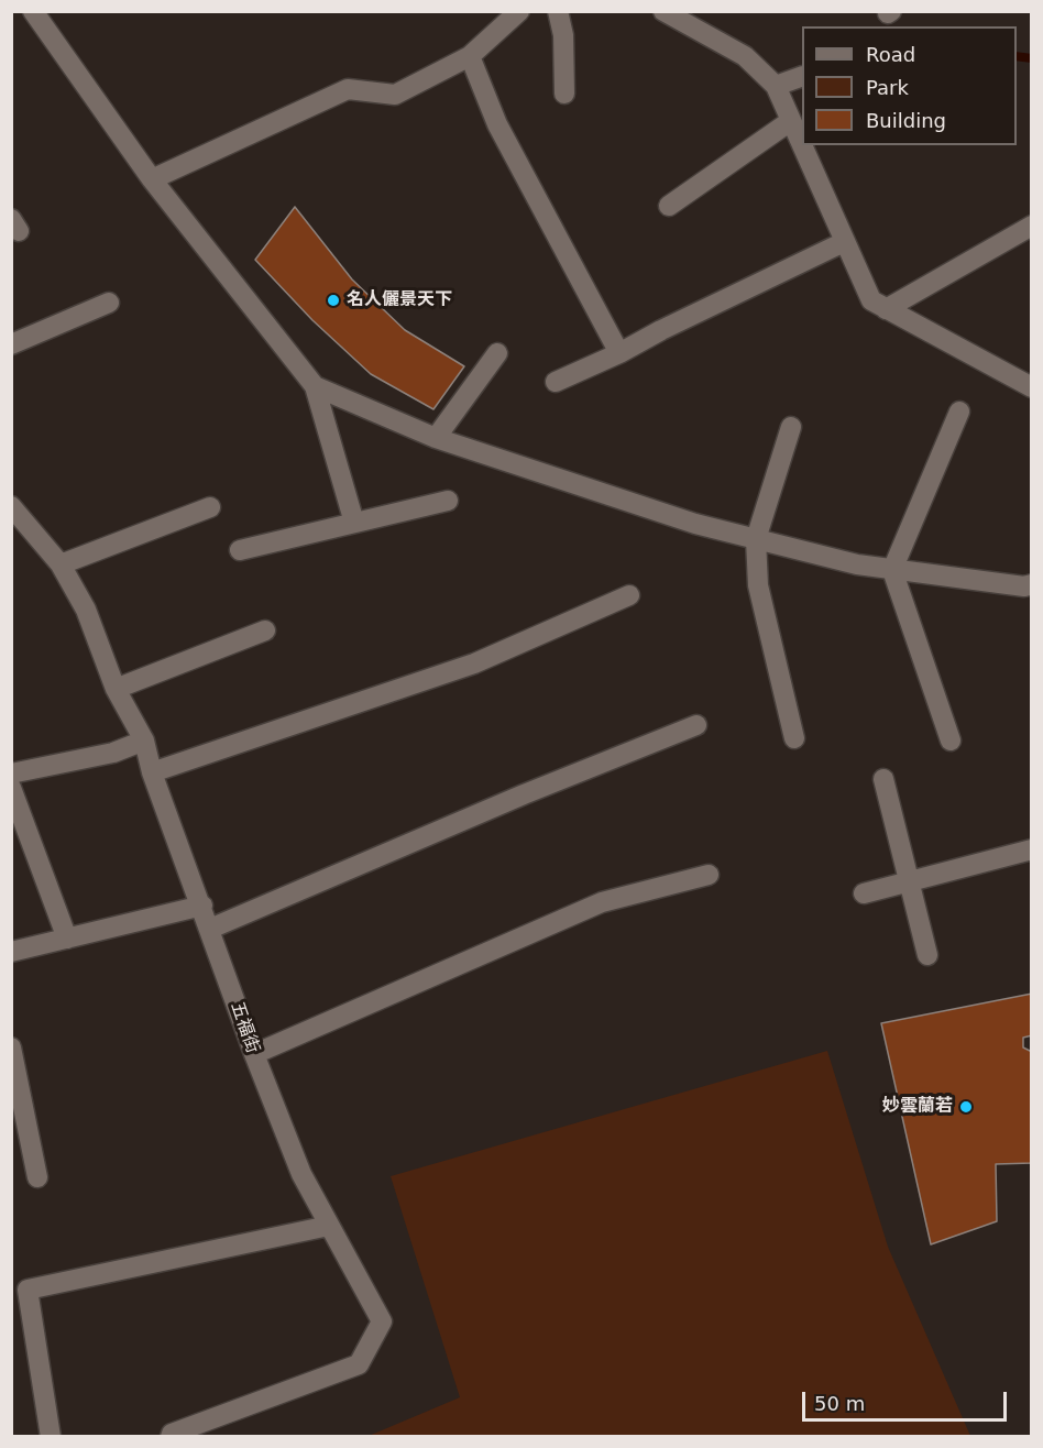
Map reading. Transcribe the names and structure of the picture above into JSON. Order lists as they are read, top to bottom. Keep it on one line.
{"streets":{"street":["五福街"]},"places":["名人儷景天下","妙雲蘭若"],"legend":["Road","Park","Building"],"scale_bar":"50 m"}
